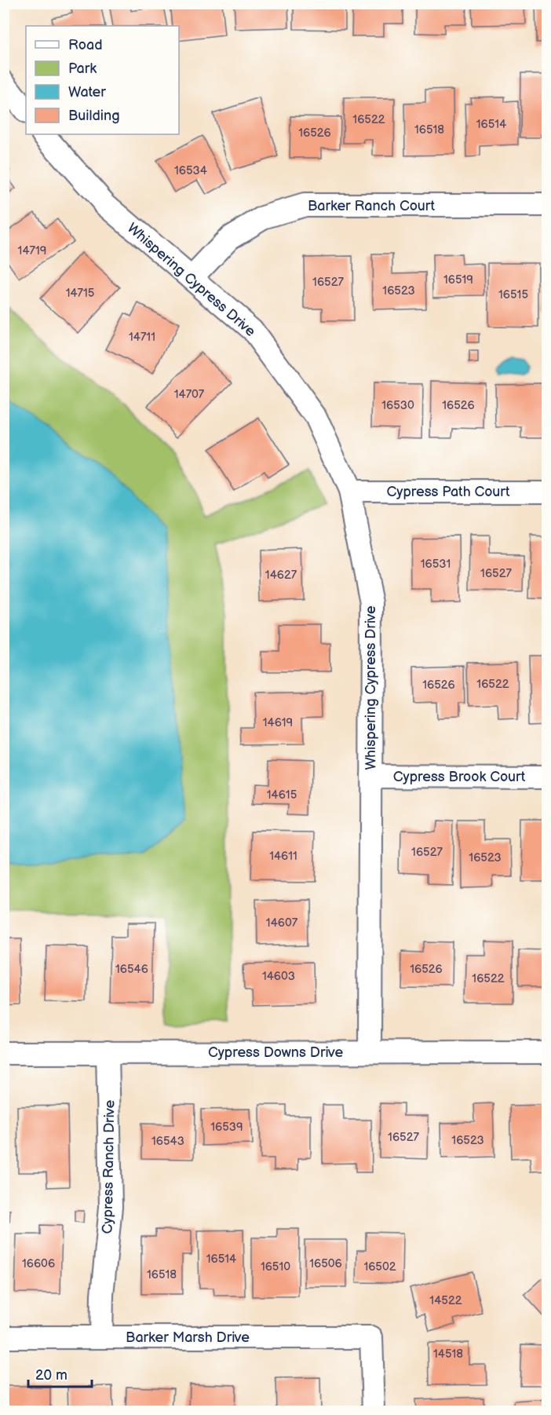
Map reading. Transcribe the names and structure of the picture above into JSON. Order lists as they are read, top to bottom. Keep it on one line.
{"streets":{"street":["Barker Ranch Court","Whispering Cypress Drive","Cypress Path Court","Cypress Brook Court","Cypress Downs Drive","Cypress Ranch Drive","Barker Marsh Drive"]},"crossings":[["Barker Ranch Court","Whispering Cypress Drive"],["Whispering Cypress Drive","Cypress Path Court"],["Whispering Cypress Drive","Cypress Brook Court"],["Whispering Cypress Drive","Cypress Downs Drive"],["Cypress Downs Drive","Cypress Ranch Drive"],["Cypress Ranch Drive","Barker Marsh Drive"]],"house_numbers":["16522","16514","16518","16526","16534","14719","16519","16527","16523","14715","16515","14711","14707","16530","16526","16531","16527","14627","16522","16526","14619","14615","16527","14611","16523","14607","16546","16526","14603","16522","16539","16527","16523","16543","16514","16606","16506","16510","16502","16518","14522","14518"],"legend":["Road","Park","Water","Building"],"scale_bar":"20 m"}
